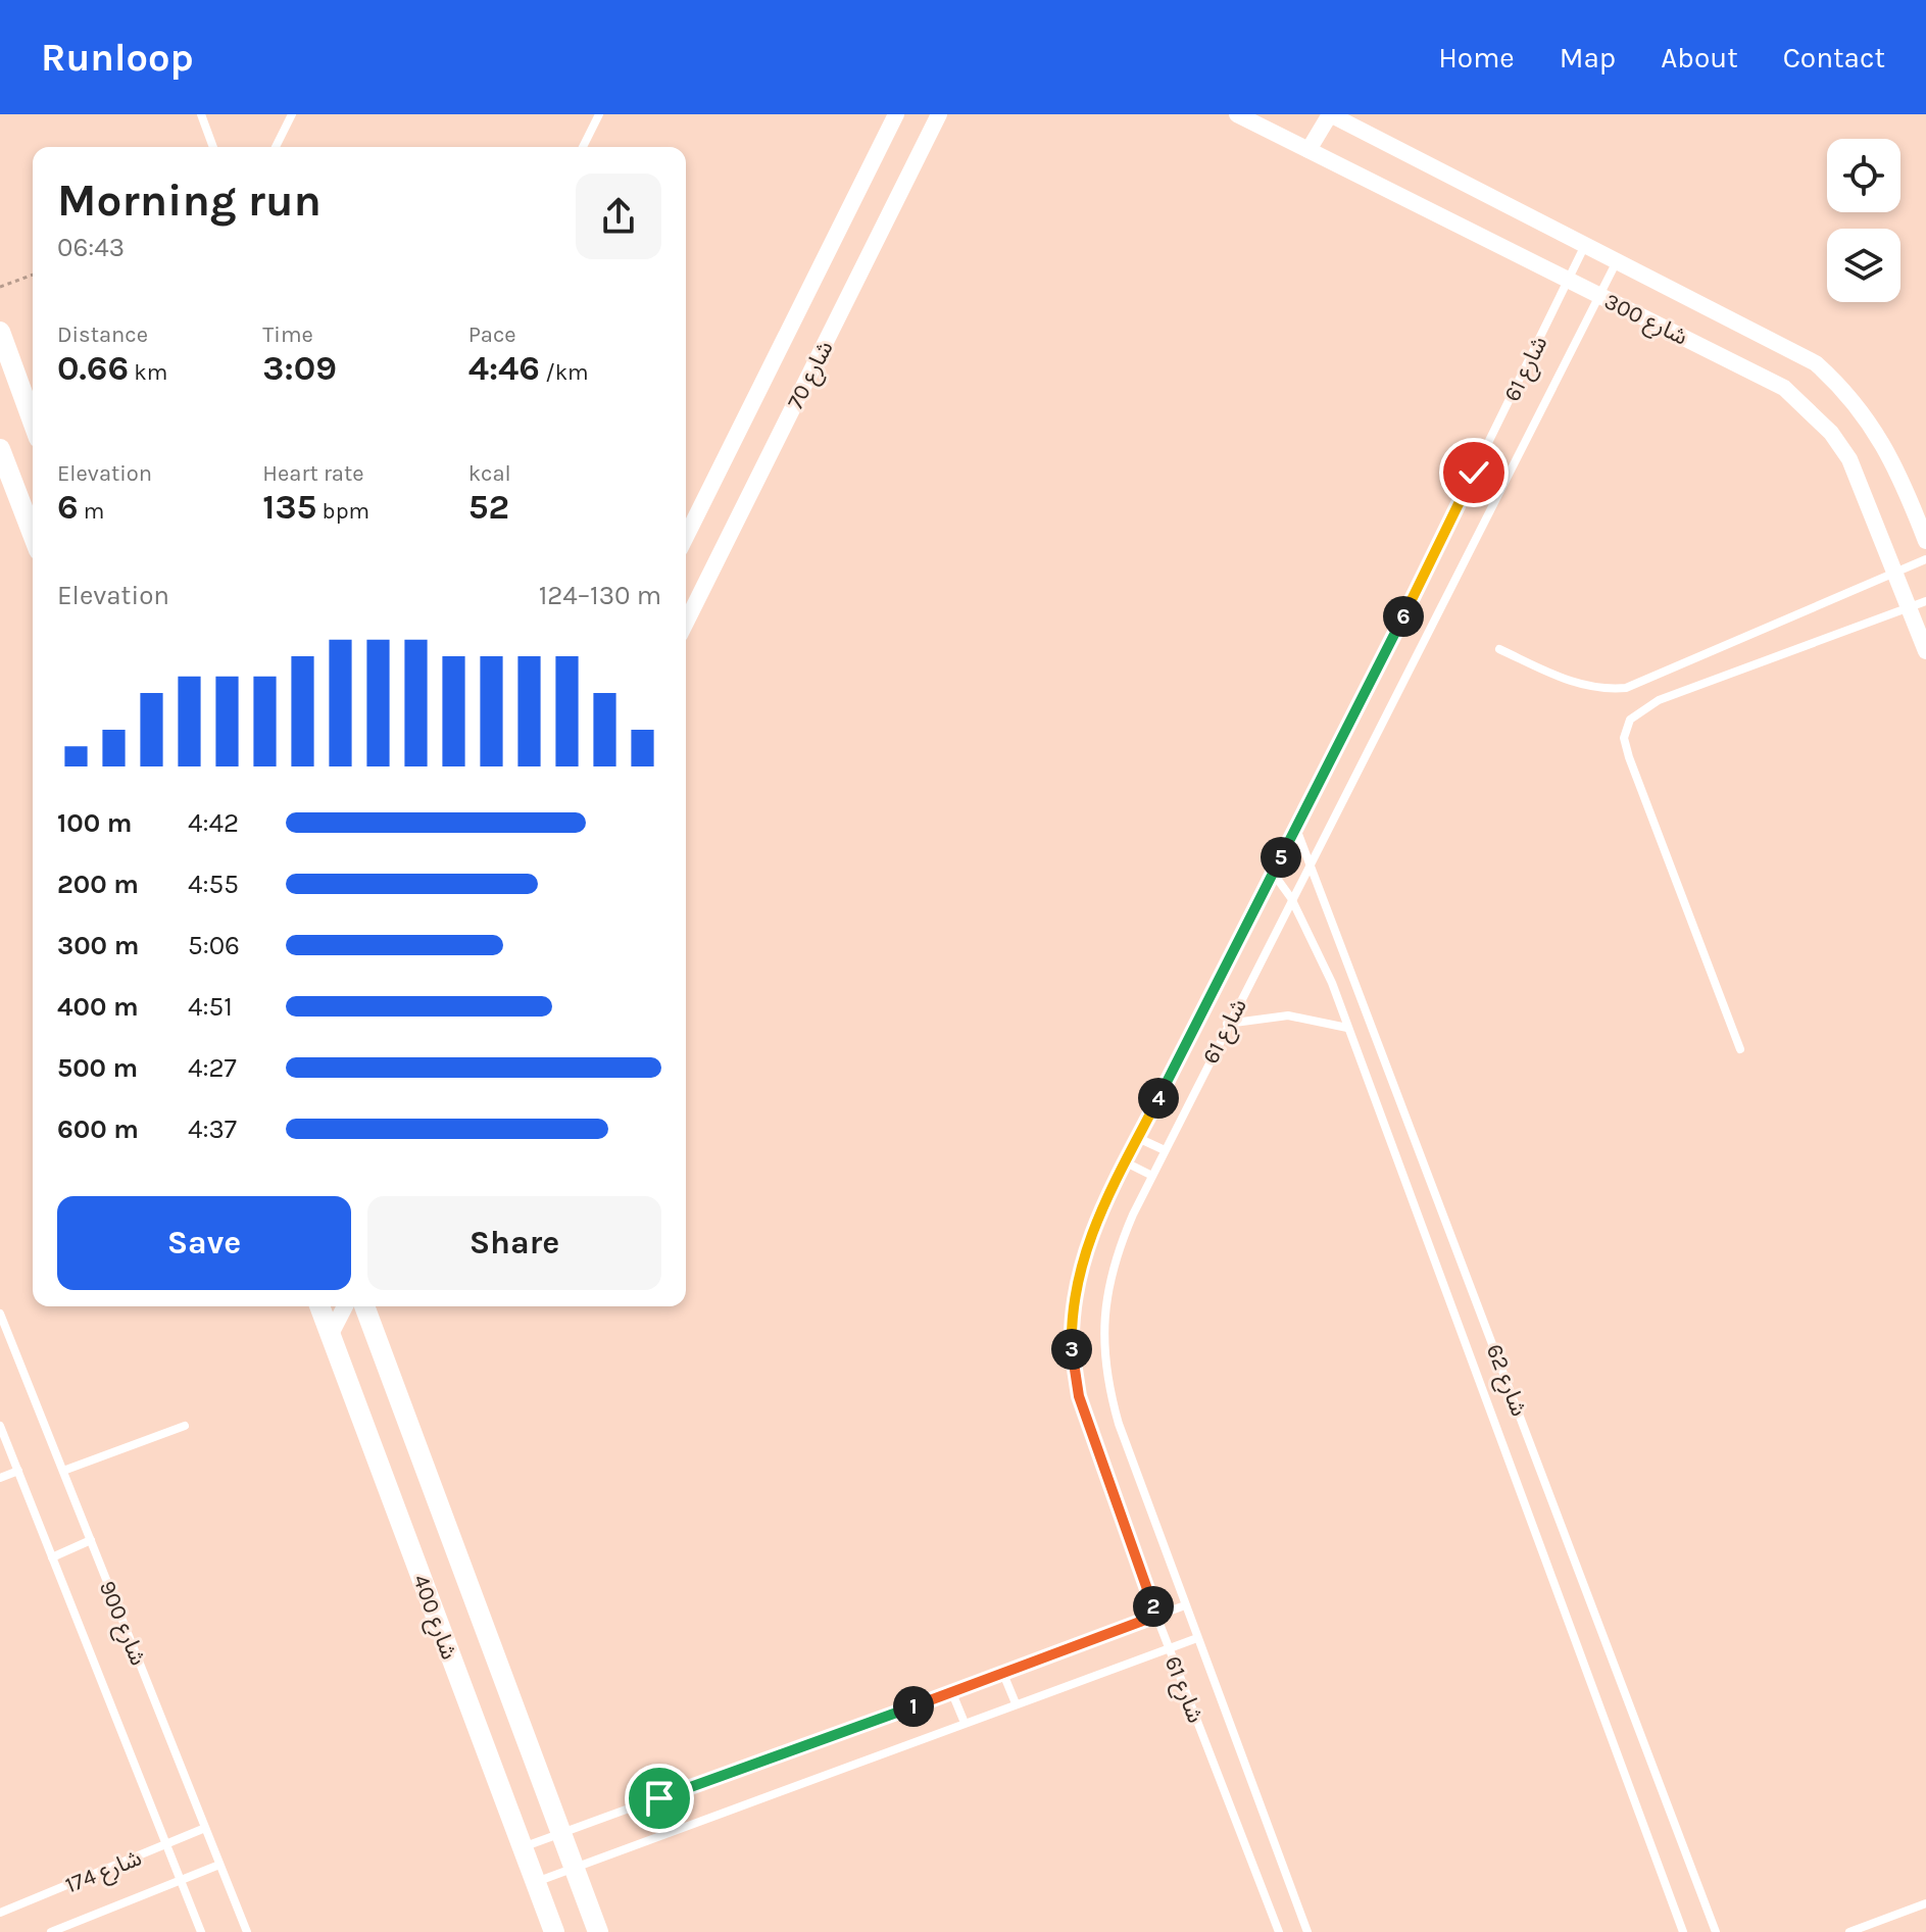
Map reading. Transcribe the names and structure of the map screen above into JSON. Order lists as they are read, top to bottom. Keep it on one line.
{"streets":{"street":["شارع 300","شارع 70","شارع 400"],"lane":["شارع 61","شارع 62","شارع 900","شارع 174"]},"crossings":[["شارع 300","شارع 61"],["شارع 61","شارع 62"],["شارع 900","شارع 174"]],"page":{"header":"Runloop","nav":["Home","Map","About","Contact"],"heading":["Morning run","06:43"],"stats":[["Distance","0.66 km"],["Time","3:09"],["Pace","4:46 /km"],["Elevation","6 m"],["Heart rate","135 bpm"],["kcal","52"]],"chart":["Elevation","124–130 m"],"pins":["6","5","4","3","2","1"],"list":[{"name":"100 m","note":"4:42"},{"name":"200 m","note":"4:55"},{"name":"300 m","note":"5:06"},{"name":"400 m","note":"4:51"},{"name":"500 m","note":"4:27"},{"name":"600 m","note":"4:37"}],"buttons":["Save","Share"]}}
